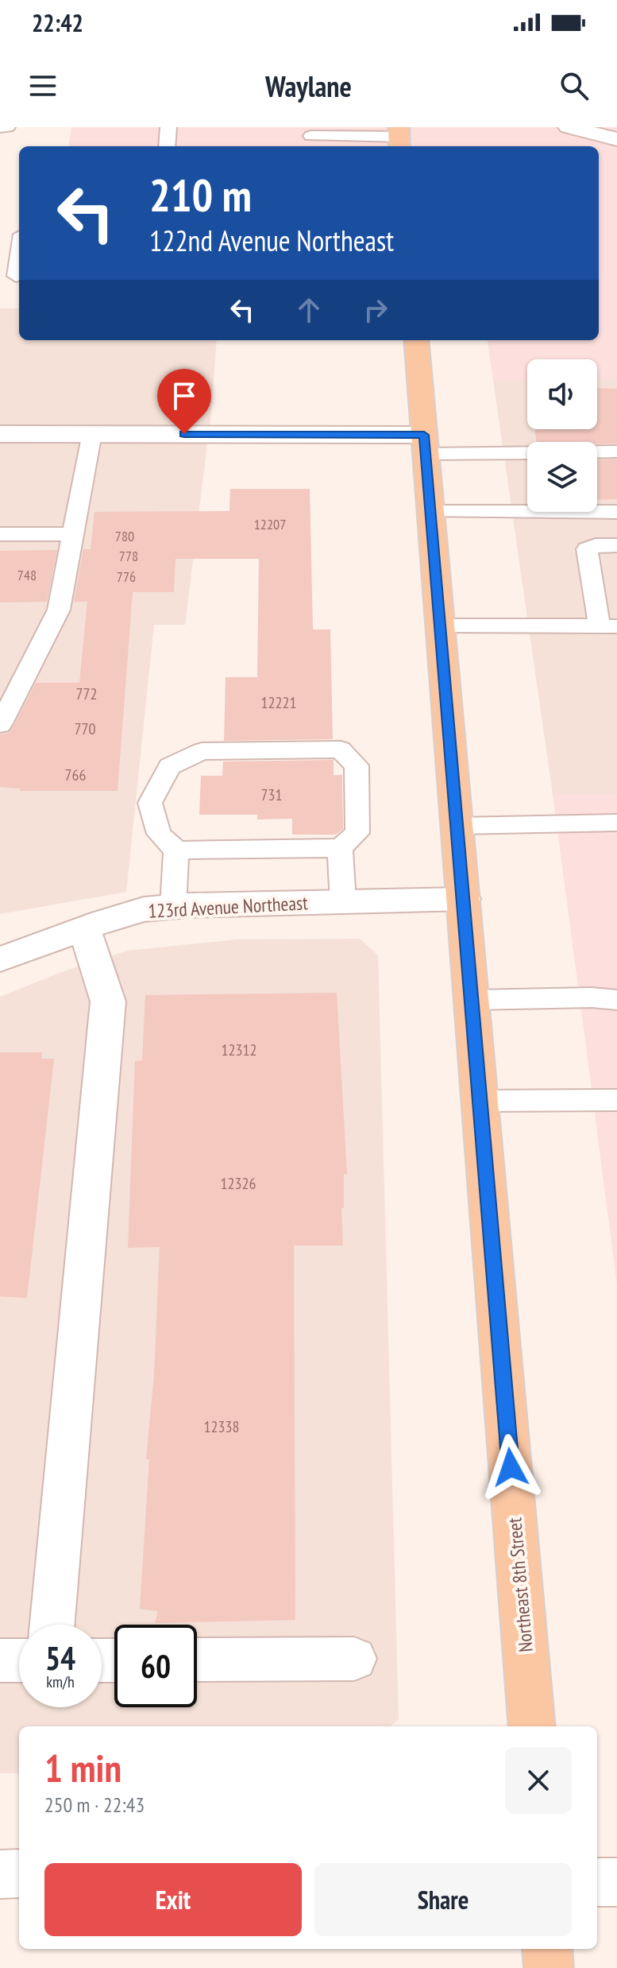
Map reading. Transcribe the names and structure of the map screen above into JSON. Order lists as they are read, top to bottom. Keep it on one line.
{"streets":{"main road":["Northeast 8th Street"],"street":["123rd Avenue Northeast"]},"crossings":[["123rd Avenue Northeast","Northeast 8th Street"]],"house_numbers":["12207","780","778","748","776","772","12221","770","766","731","12312","12326","12338"],"page":{"status":"22:42","header":"Waylane","turn":["210 m","122nd Avenue Northeast"],"speed":"54 km/h","limit":"60","heading":["1 min","250 m · 22:43"],"buttons":["Exit","Share"]}}
